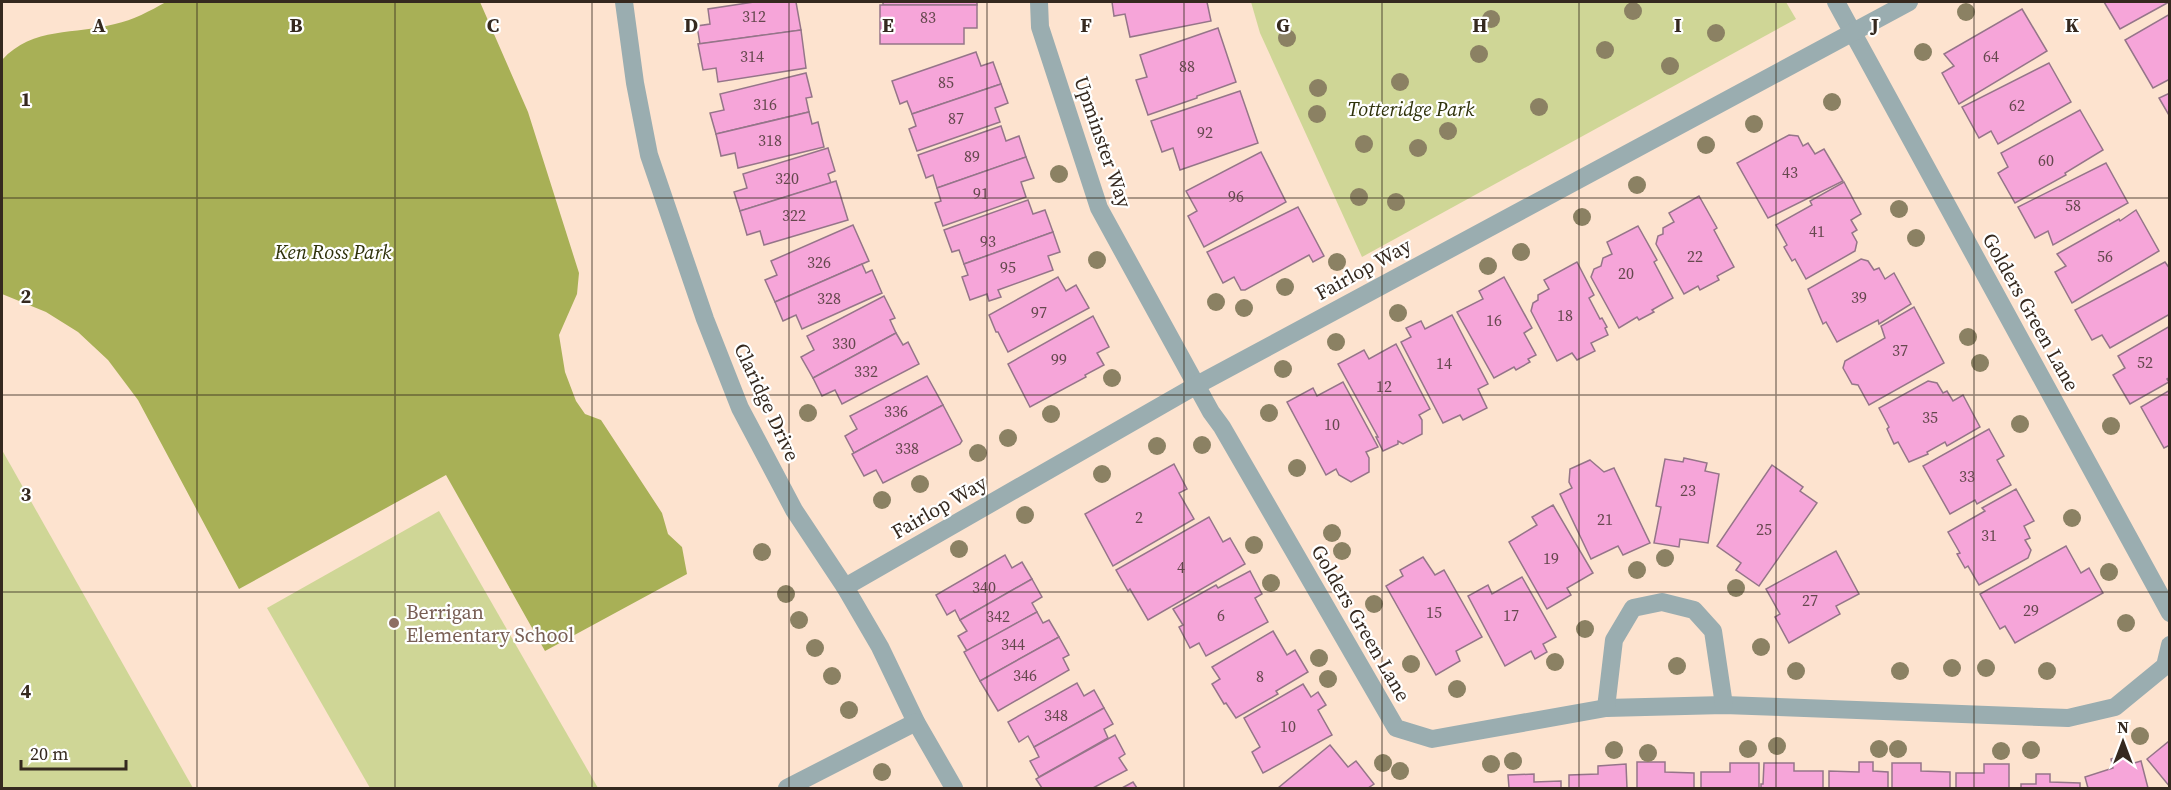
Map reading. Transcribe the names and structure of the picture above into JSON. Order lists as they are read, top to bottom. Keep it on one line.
{"streets":{"street":["Upminster Way","Fairlop Way","Golders Green Lane","Claridge Drive"]},"crossings":[["Upminster Way","Fairlop Way"],["Upminster Way","Golders Green Lane"],["Fairlop Way","Golders Green Lane"],["Fairlop Way","Claridge Drive"]],"parks":["Totteridge Park","Ken Ross Park"],"places":["Berrigan Elementary School"],"house_numbers":["312","83","314","64","88","85","316","62","87","92","318","89","60","43","320","91","96","58","322","41","93","22","56","326","95","20","39","328","97","18","16","330","37","99","52","14","332","12","336","35","10","338","33","23","2","21","25","31","19","4","340","27","29","15","6","17","342","344","346","8","348","10"],"scale_bar":"20 m","north":"top","grid":{"columns":["A","B","C","D","E","F","G","H","I","J","K"],"rows":["1","2","3","4"]}}
